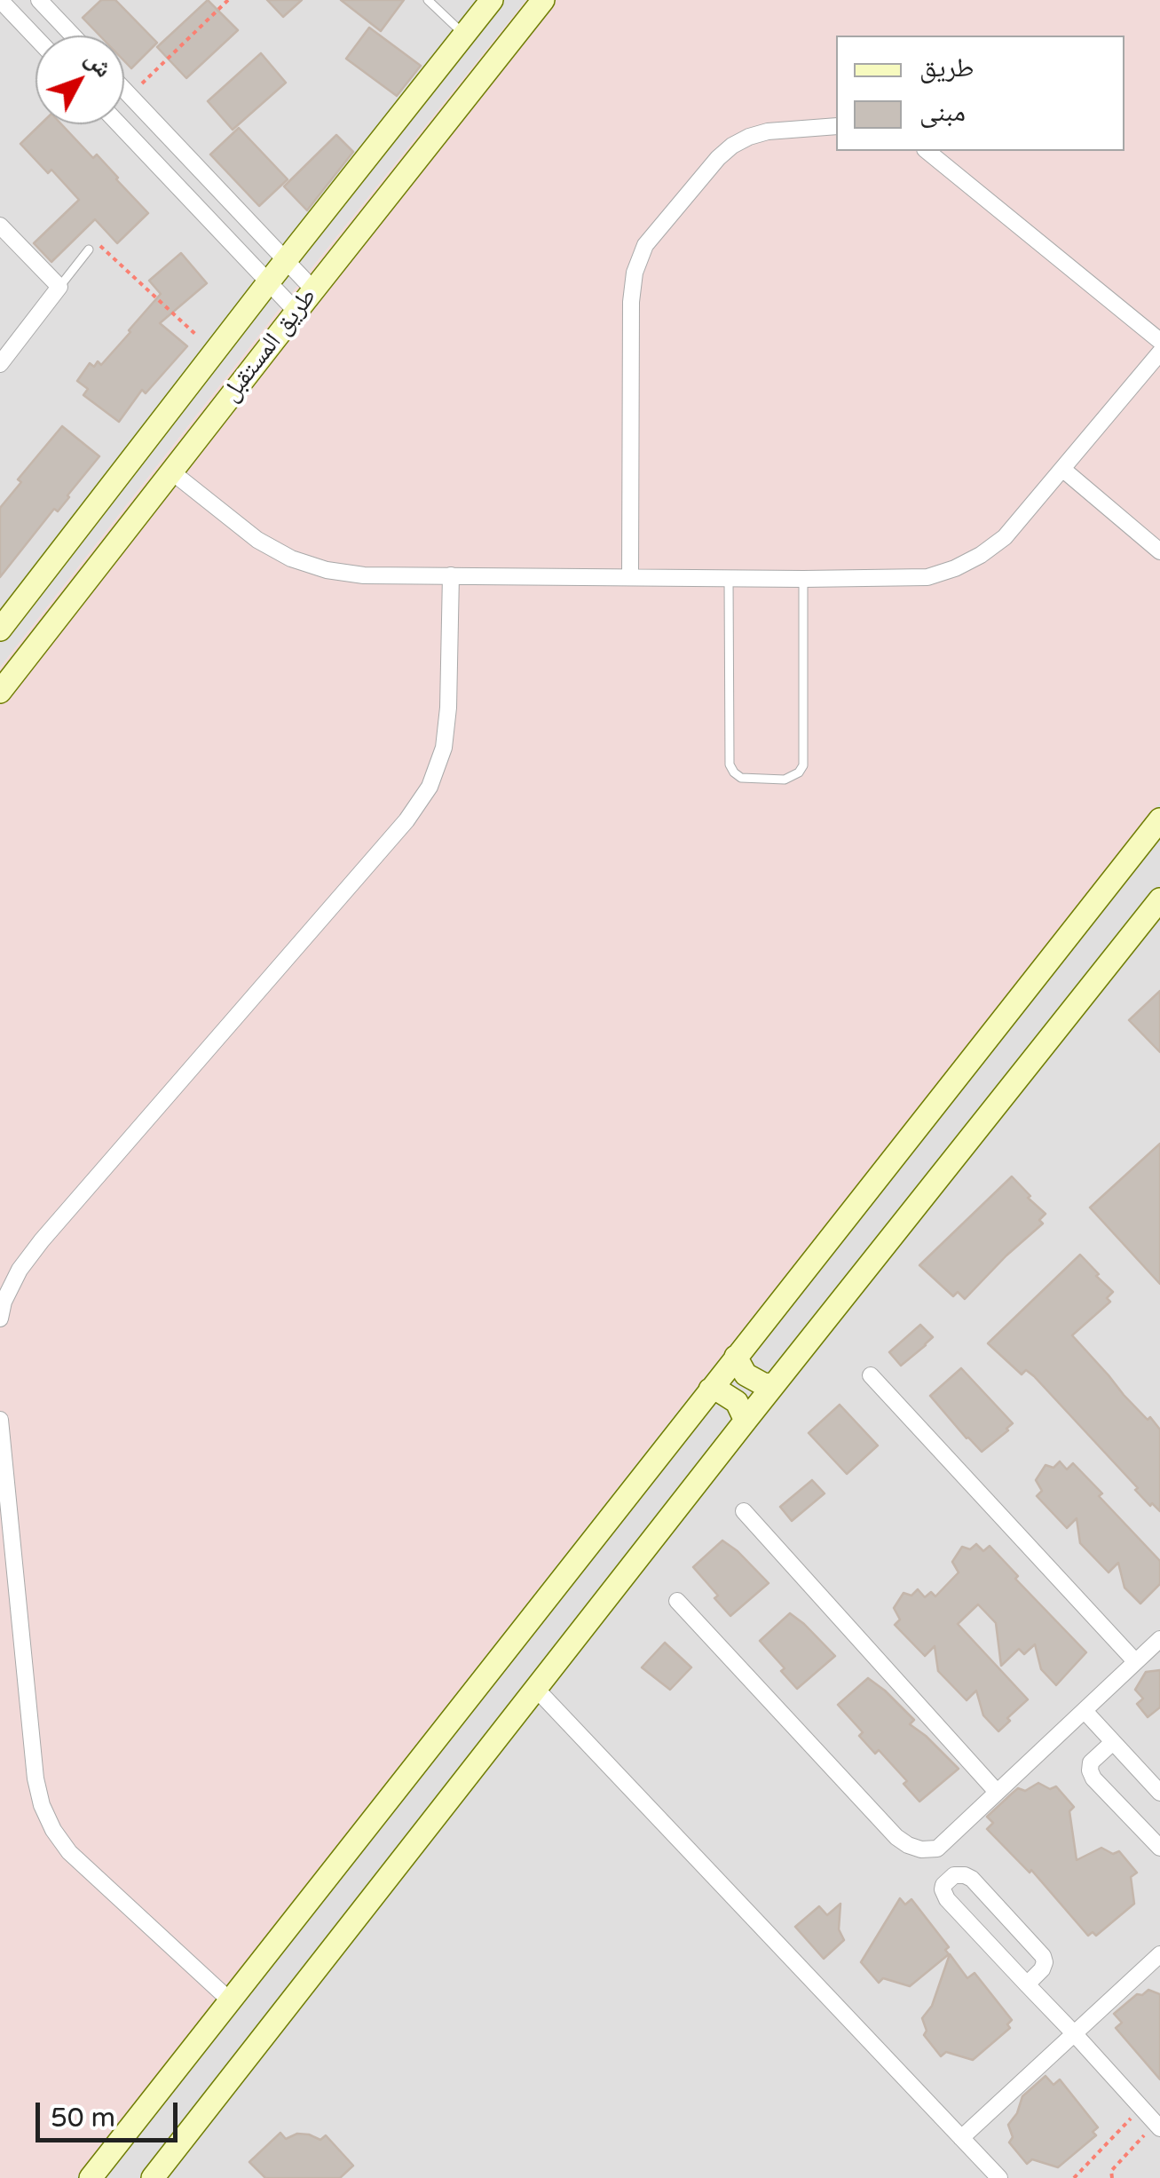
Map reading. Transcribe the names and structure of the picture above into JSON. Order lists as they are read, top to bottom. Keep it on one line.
{"streets":{"street":["طريق المستقبل"]},"legend":["طريق","مبنى"],"scale_bar":"50 m","north":"top right"}
